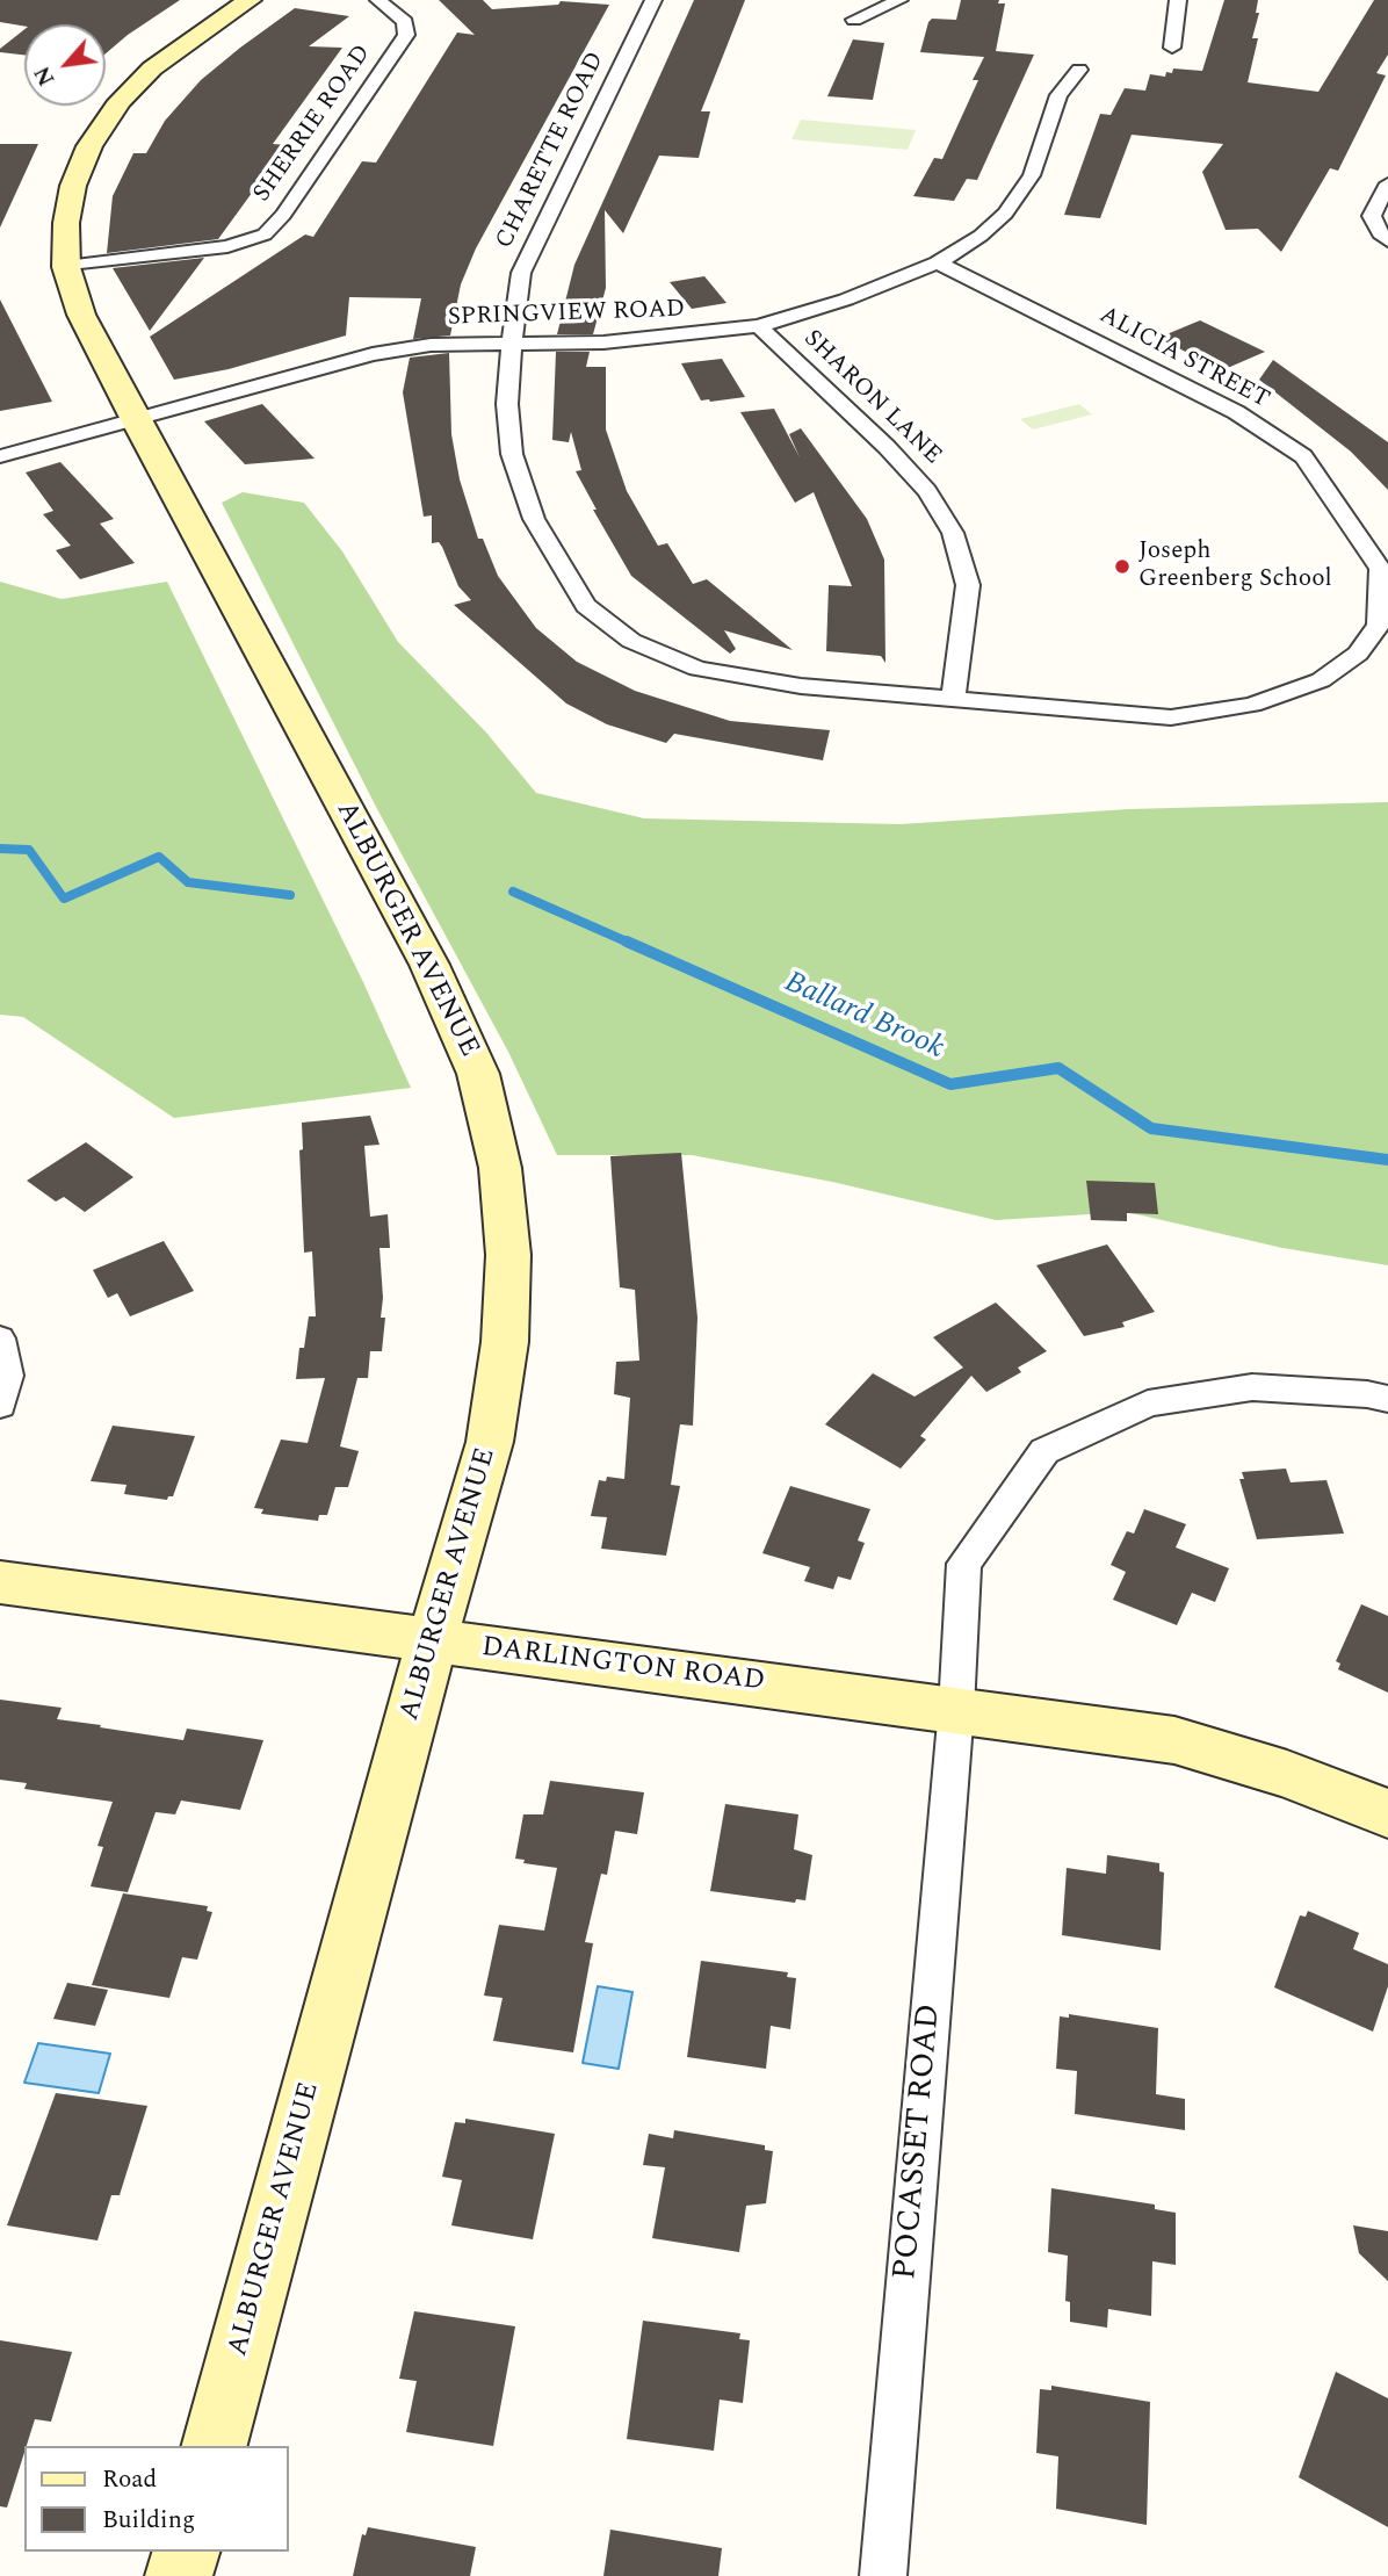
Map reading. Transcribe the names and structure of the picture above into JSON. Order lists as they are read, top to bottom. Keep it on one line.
{"streets":{"street":["SHERRIE ROAD","CHARETTE ROAD","SPRINGVIEW ROAD","ALICIA STREET","SHARON LANE","ALBURGER AVENUE","DARLINGTON ROAD","POCASSET ROAD"]},"crossings":[["SHERRIE ROAD","ALBURGER AVENUE"],["CHARETTE ROAD","SPRINGVIEW ROAD"],["CHARETTE ROAD","ALICIA STREET"],["CHARETTE ROAD","SHARON LANE"],["SPRINGVIEW ROAD","ALICIA STREET"],["SPRINGVIEW ROAD","SHARON LANE"],["SPRINGVIEW ROAD","ALBURGER AVENUE"],["ALICIA STREET","SHARON LANE"],["ALBURGER AVENUE","DARLINGTON ROAD"],["DARLINGTON ROAD","POCASSET ROAD"]],"water":["Ballard Brook"],"places":["Joseph Greenberg School"],"legend":["Road","Building"],"north":"bottom left"}
